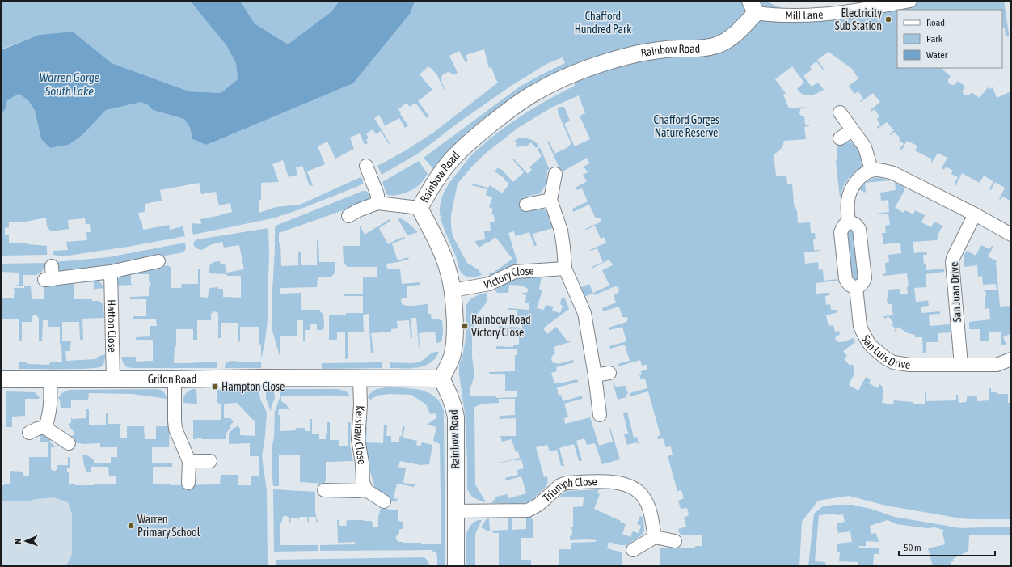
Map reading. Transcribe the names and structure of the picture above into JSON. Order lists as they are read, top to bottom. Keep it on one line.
{"streets":{"street":["Mill Lane","Rainbow Road","Victory Close","San Juan Drive","Hatton Close","San Luis Drive","Grifon Road","Kershaw Close","Triumph Close"]},"crossings":[["Mill Lane","Rainbow Road"],["Rainbow Road","Victory Close"],["Rainbow Road","Grifon Road"],["Rainbow Road","Triumph Close"],["San Juan Drive","San Luis Drive"],["Hatton Close","Grifon Road"],["Grifon Road","Kershaw Close"]],"water":["Warren Gorge South Lake"],"parks":["Chafford Hundred Park","Chafford Gorges Nature Reserve"],"places":{"other":["Electricity Sub Station","Warren Primary School"],"transit":["Rainbow Road Victory Close","Hampton Close"]},"legend":["Road","Park","Water"],"scale_bar":"50 m","north":"left"}
